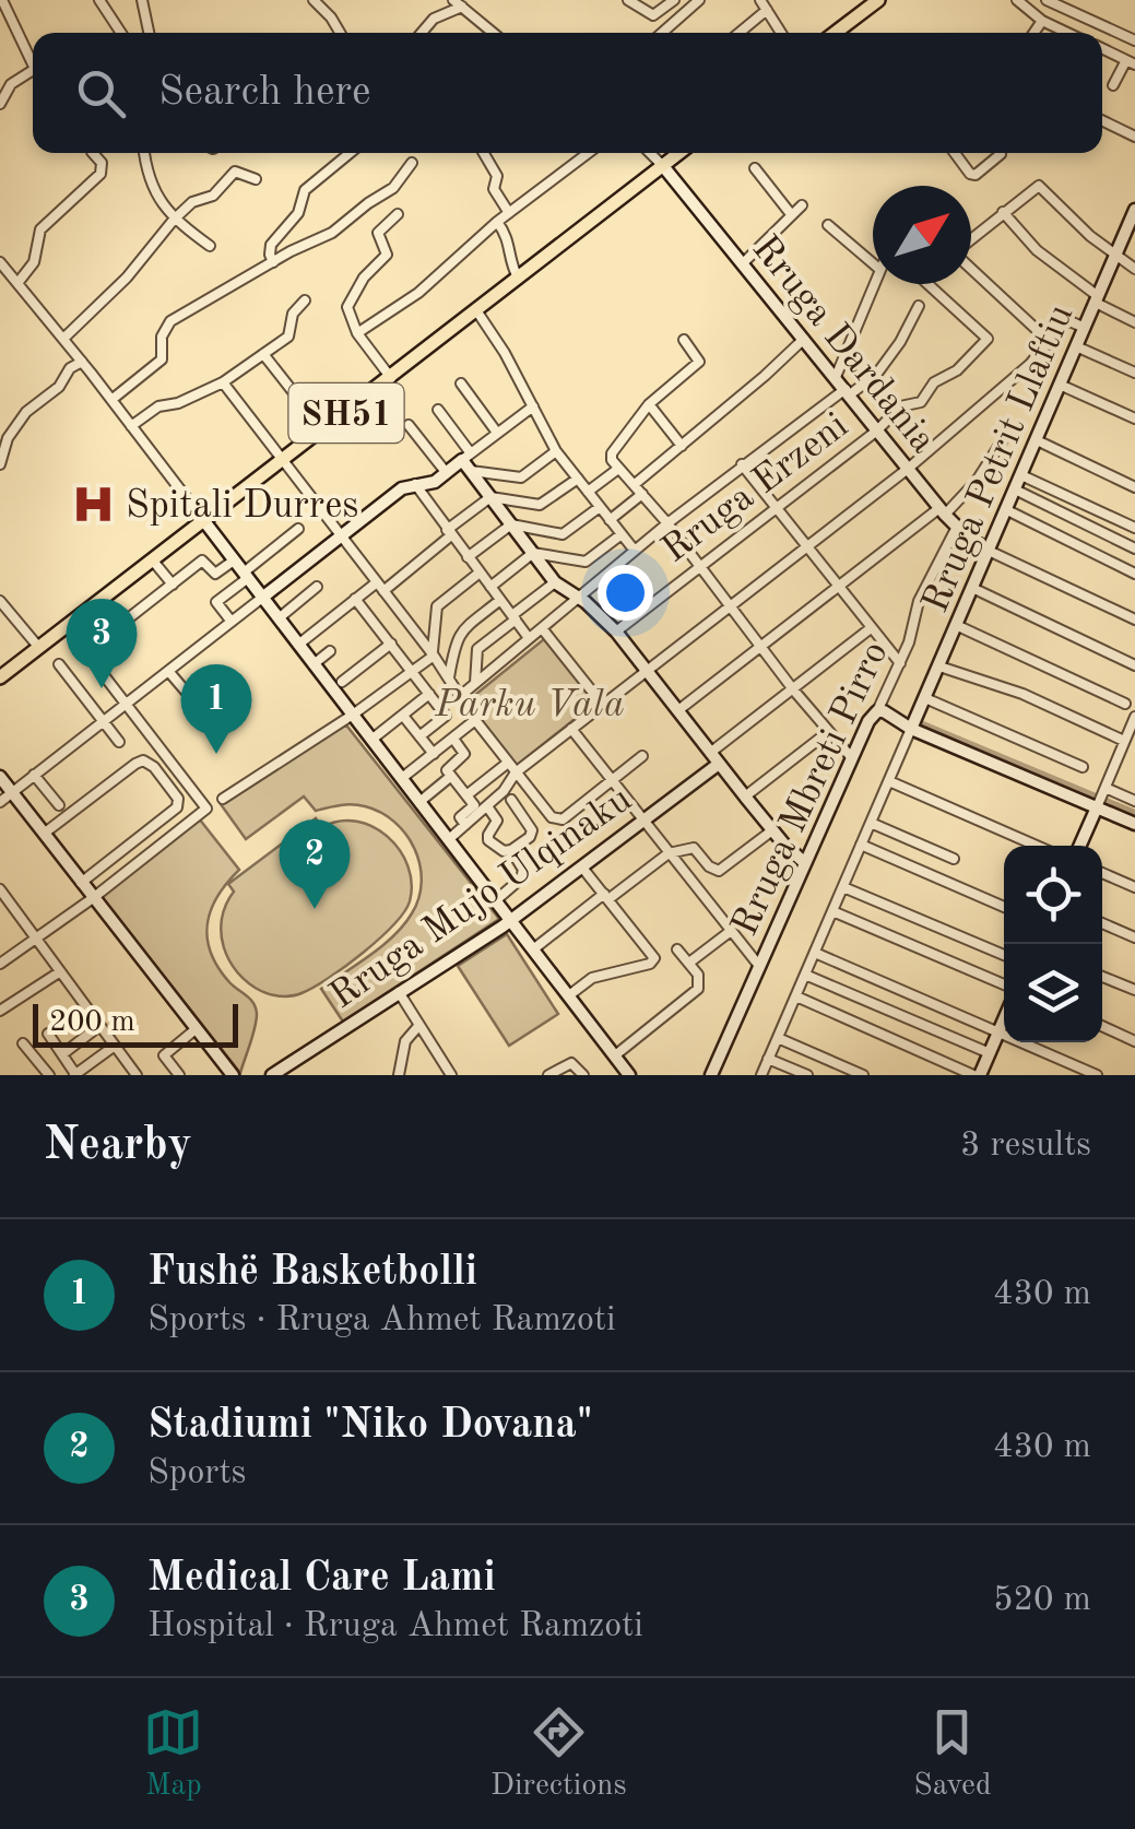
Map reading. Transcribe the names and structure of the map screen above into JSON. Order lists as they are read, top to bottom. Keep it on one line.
{"streets":{"main road":["SH51"],"street":["Rruga Dardania","Rruga Petrit Llaftiu","Rruga Erzeni","Rruga Mbreti Pirro","Rruga Mujo Ulqinaku"]},"crossings":[["Rruga Dardania","SH51"],["Rruga Dardania","Rruga Petrit Llaftiu"],["Rruga Dardania","Rruga Erzeni"],["Rruga Dardania","Rruga Mbreti Pirro"]],"parks":["Parku Vala"],"places":{"hospital":["Spitali Durres"]},"scale_bar":"200 m","north":"top right","page":{"search":"Search here","pins":["3","1","2"],"scale":"200 m","heading":["Nearby","3 results"],"list":[{"mark":"1","name":"Fushë Basketbolli","note":"Sports · Rruga Ahmet Ramzoti","value":"430 m"},{"mark":"2","name":"Stadiumi \"Niko Dovana\"","note":"Sports","value":"430 m"},{"mark":"3","name":"Medical Care Lami","note":"Hospital · Rruga Ahmet Ramzoti","value":"520 m"}],"nav":["Map","Directions","Saved"]}}
